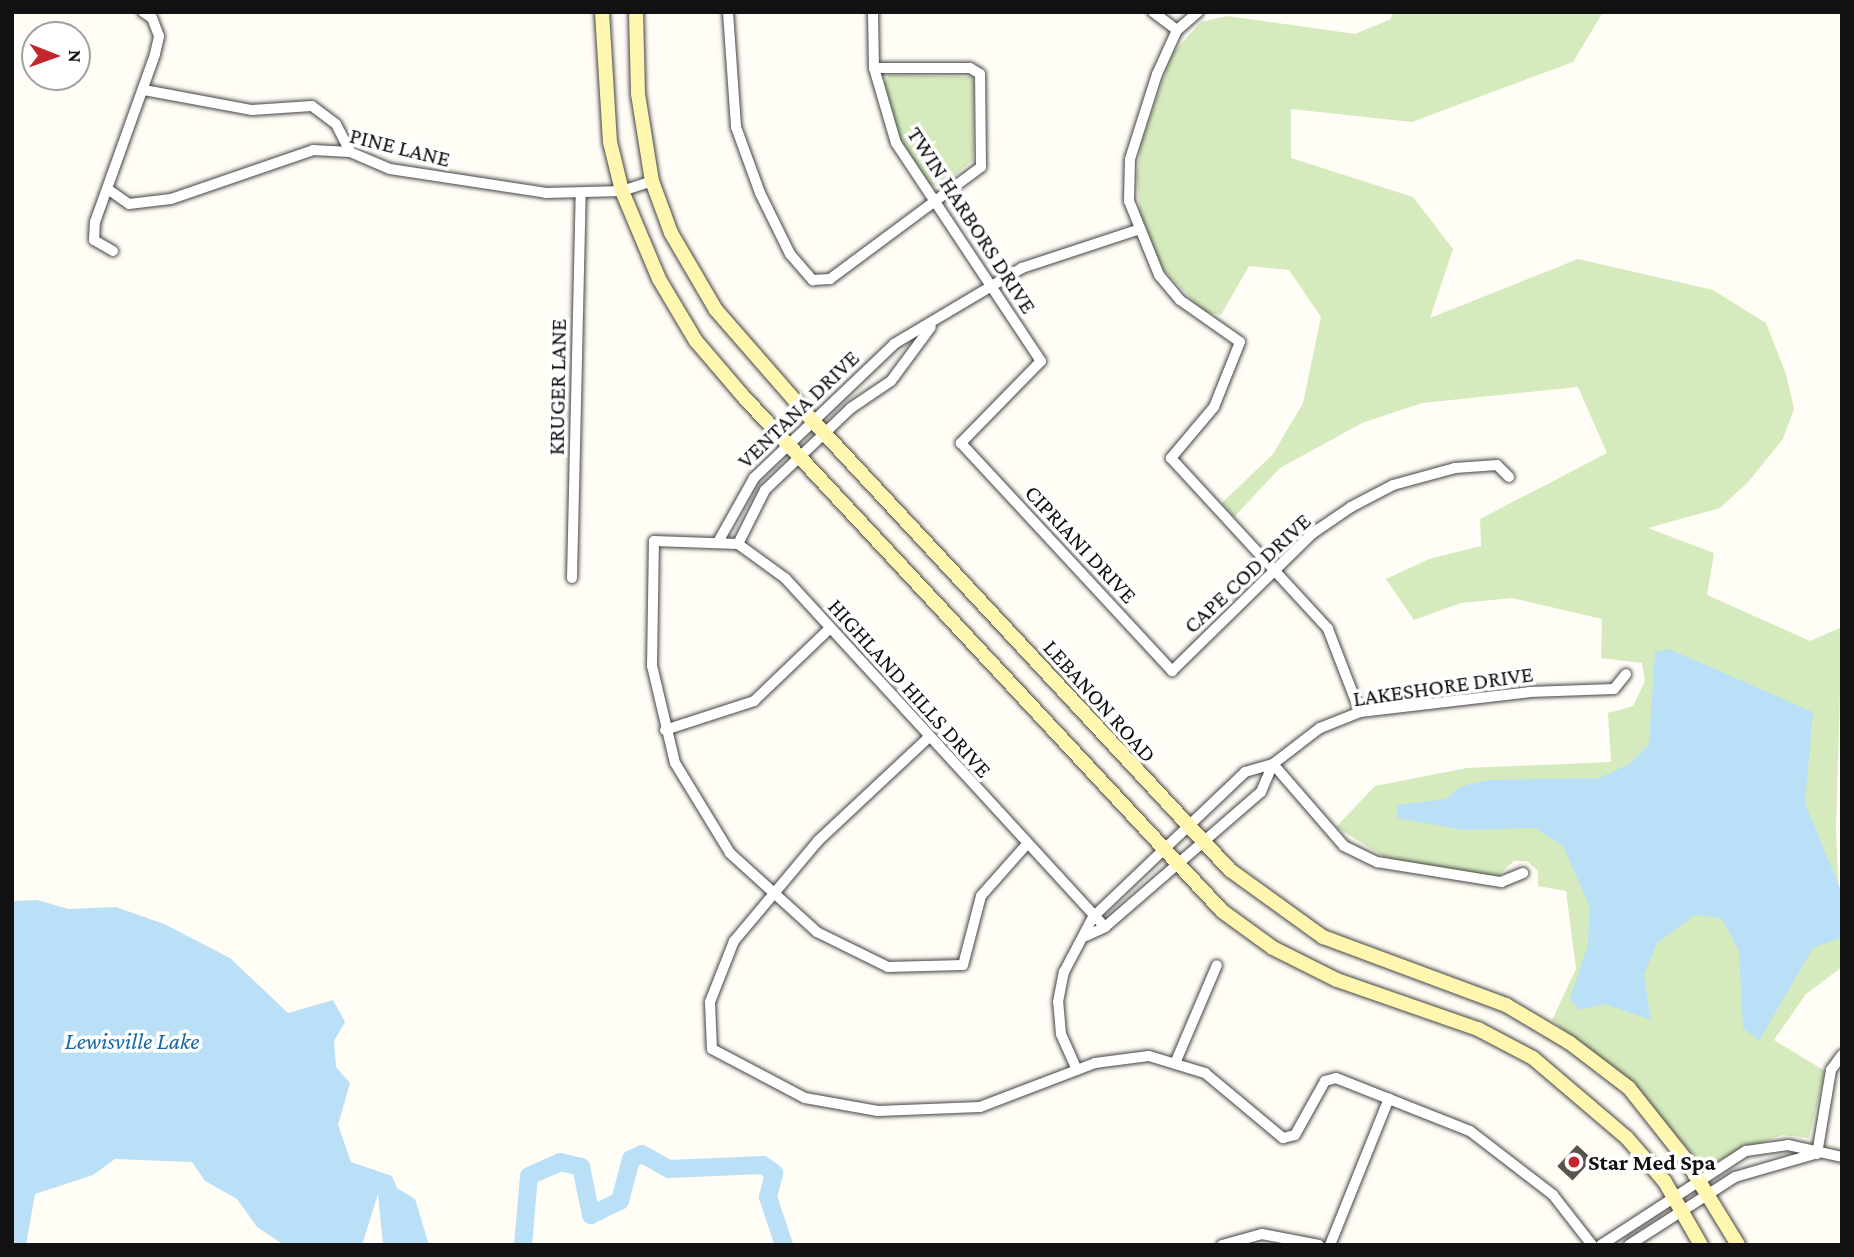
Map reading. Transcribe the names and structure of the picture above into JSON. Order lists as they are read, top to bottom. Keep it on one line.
{"streets":{"main road":["LEBANON ROAD"],"street":["PINE LANE","TWIN HARBORS DRIVE","KRUGER LANE","VENTANA DRIVE","CIPRIANI DRIVE","CAPE COD DRIVE","LAKESHORE DRIVE","HIGHLAND HILLS DRIVE"]},"crossings":[["PINE LANE","KRUGER LANE"],["PINE LANE","LEBANON ROAD"],["TWIN HARBORS DRIVE","VENTANA DRIVE"],["TWIN HARBORS DRIVE","CIPRIANI DRIVE"],["VENTANA DRIVE","HIGHLAND HILLS DRIVE"],["VENTANA DRIVE","LEBANON ROAD"],["CIPRIANI DRIVE","CAPE COD DRIVE"],["LAKESHORE DRIVE","HIGHLAND HILLS DRIVE"],["LAKESHORE DRIVE","LEBANON ROAD"]],"water":["Lewisville Lake"],"places":["Star Med Spa"],"north":"right"}
